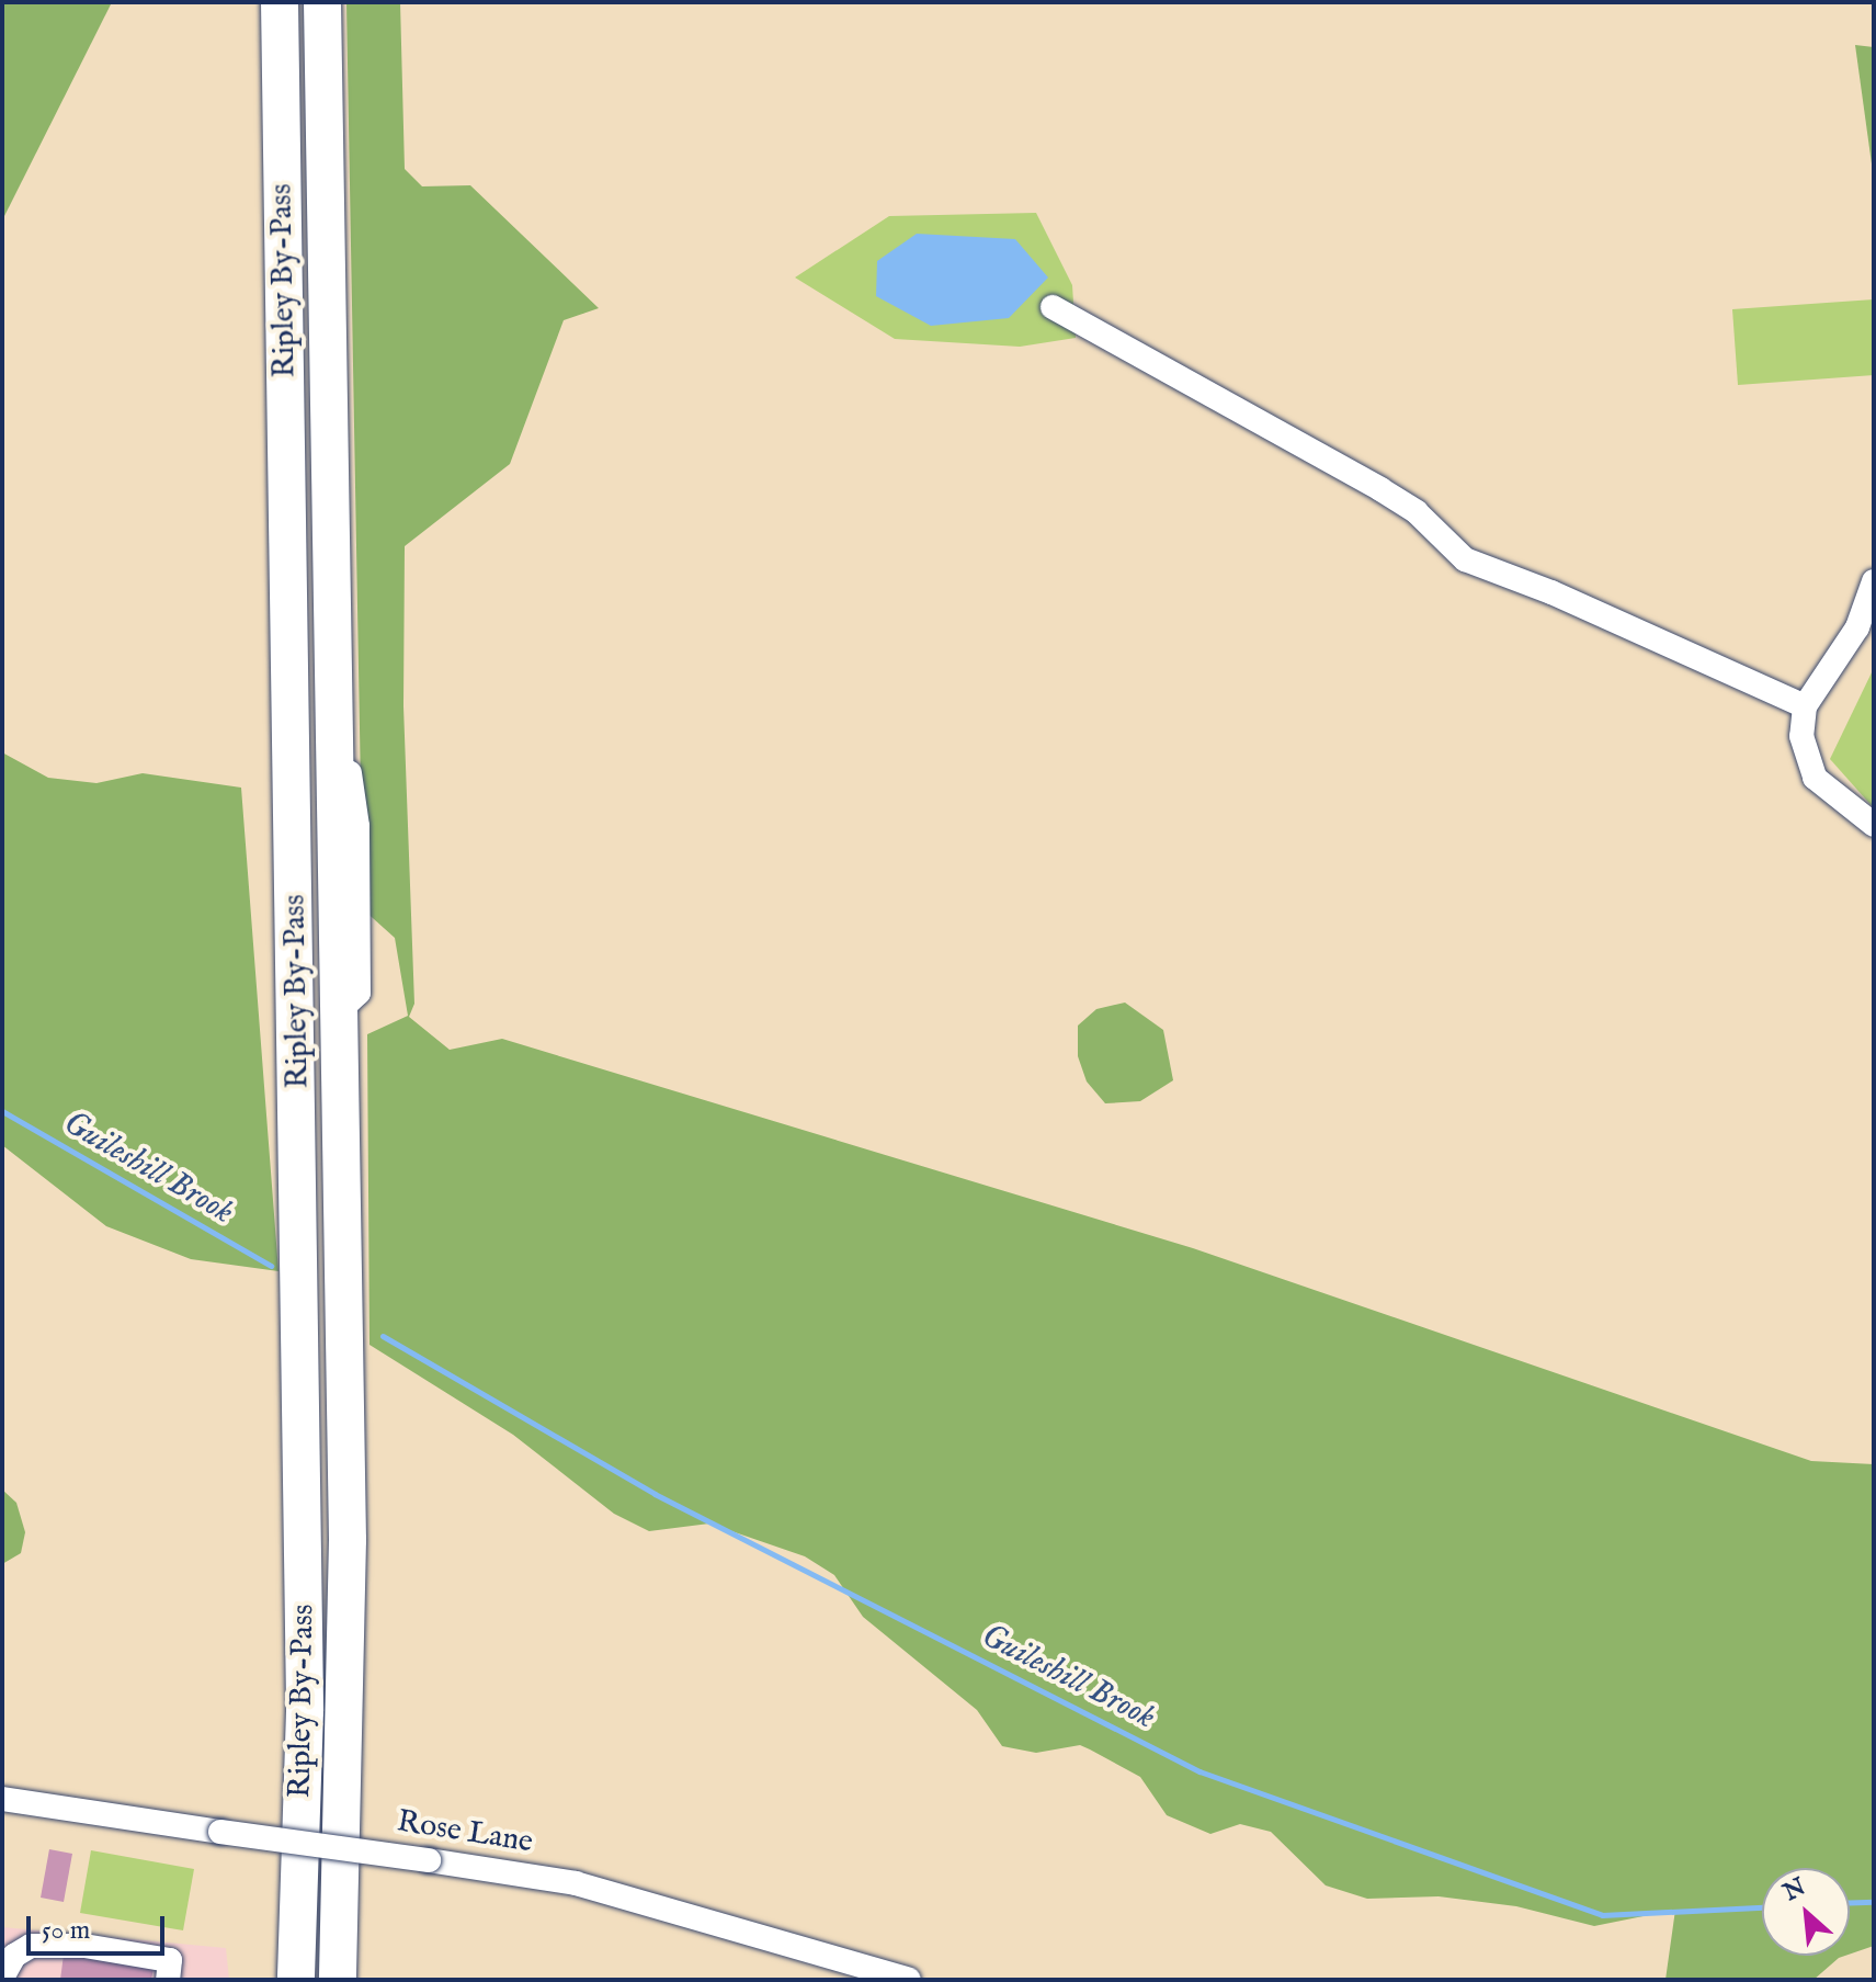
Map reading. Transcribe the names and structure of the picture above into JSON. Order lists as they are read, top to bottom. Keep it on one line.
{"streets":{"highway":["Ripley By-Pass"],"street":["Rose Lane"]},"water":["Guileshill Brook"],"scale_bar":"50 m","north":"top left"}
